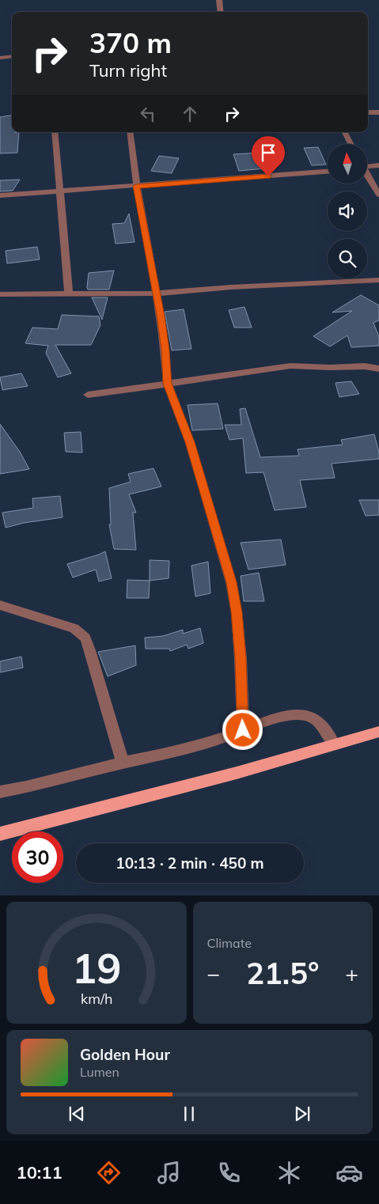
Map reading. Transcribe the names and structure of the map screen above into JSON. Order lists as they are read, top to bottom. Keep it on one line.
{"north":"top","page":{"turn":["370 m","Turn right"],"limit":"30","trip":"10:13 · 2 min · 450 m","tile":"Climate","heat":["−","21.5°","+"],"song":["Golden Hour","Lumen"],"tabs":"10:11","gauge":["19","km/h"]}}
